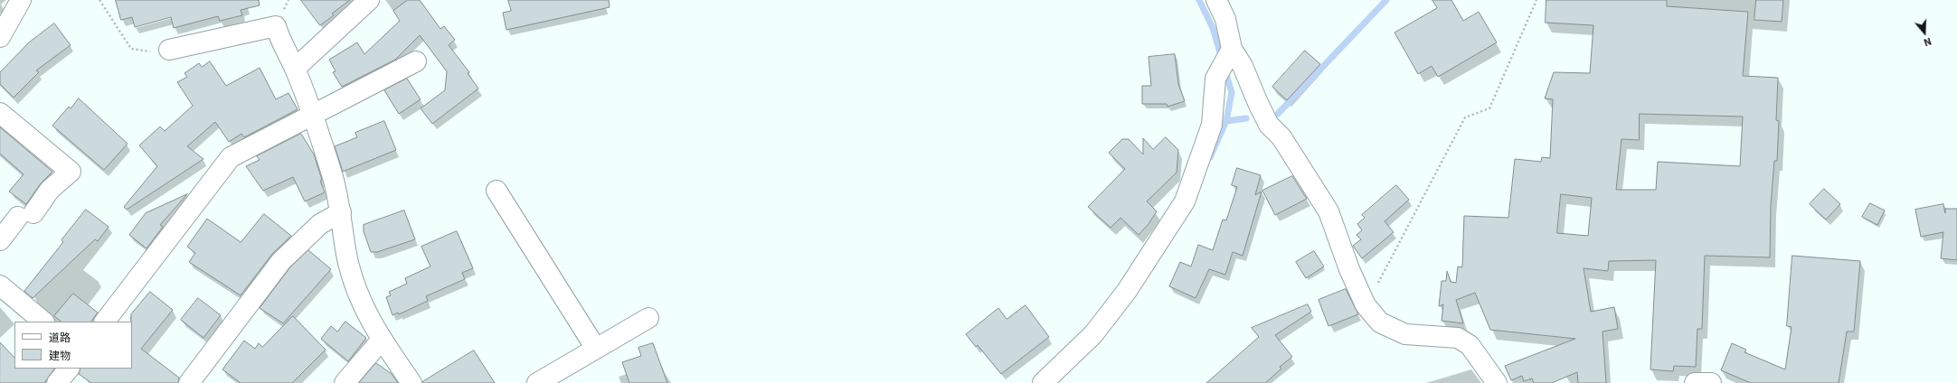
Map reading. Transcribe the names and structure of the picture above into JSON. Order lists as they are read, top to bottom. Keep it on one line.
{"legend":["道路","建物"],"north":"bottom"}
